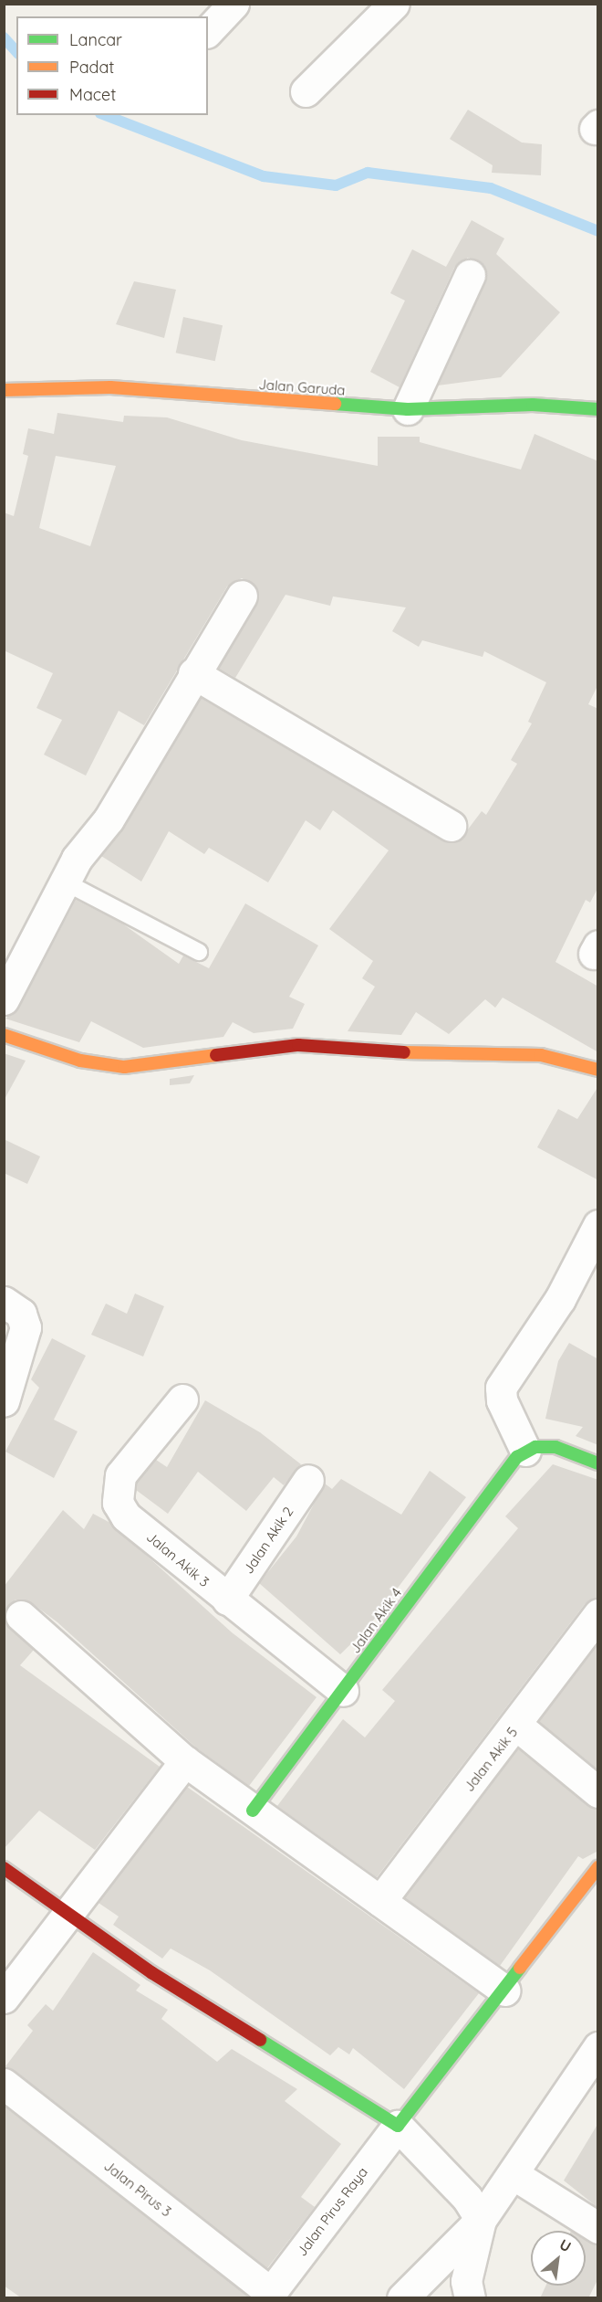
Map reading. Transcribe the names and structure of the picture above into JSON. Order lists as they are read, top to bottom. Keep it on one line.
{"streets":{"street":["Jalan Garuda","Jalan Akik 2","Jalan Akik 3","Jalan Akik 4","Jalan Akik 5","Jalan Pirus 3","Jalan Pirus Raya"]},"crossings":[["Jalan Akik 2","Jalan Akik 3"],["Jalan Akik 3","Jalan Akik 4"],["Jalan Pirus 3","Jalan Pirus Raya"]],"legend":["Lancar","Padat","Macet"],"north":"top right"}
